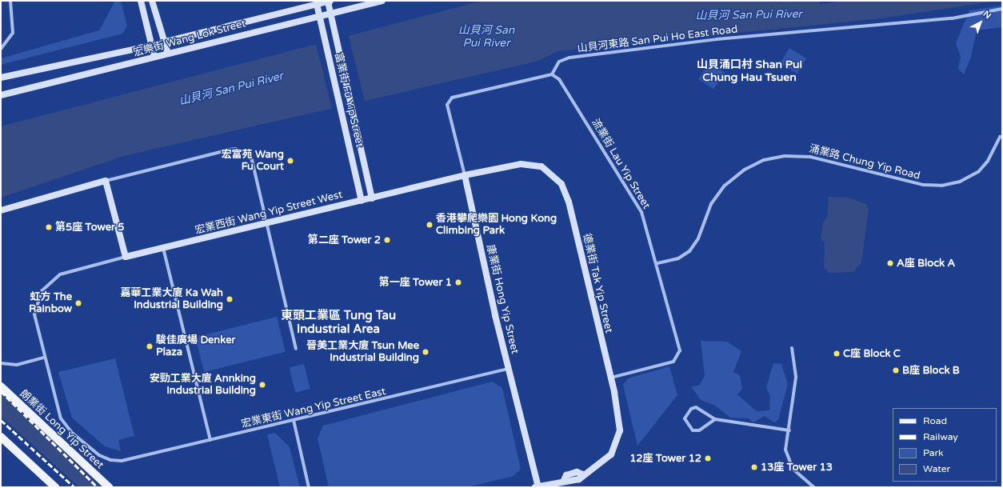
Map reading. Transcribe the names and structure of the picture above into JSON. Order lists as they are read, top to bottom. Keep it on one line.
{"streets":{"main road":["朗業街 Long Yip Street"],"street":["宏樂街 Wang Lok Street","山貝河東路 San Pui Ho East Road","富業街 Fu Yip Street","涌業路 Chung Yip Road","流業街 Lau Yip Street","宏業西街 Wang Yip Street West","德業街 Tak Yip Street","康業街 Hong Yip Street","宏業東街 Wang Yip Street East"]},"crossings":[["宏樂街 Wang Lok Street","富業街 Fu Yip Street"],["山貝河東路 San Pui Ho East Road","流業街 Lau Yip Street"],["山貝河東路 San Pui Ho East Road","康業街 Hong Yip Street"],["富業街 Fu Yip Street","宏業西街 Wang Yip Street West"],["涌業路 Chung Yip Road","流業街 Lau Yip Street"],["流業街 Lau Yip Street","德業街 Tak Yip Street"],["流業街 Lau Yip Street","康業街 Hong Yip Street"],["宏業西街 Wang Yip Street West","德業街 Tak Yip Street"],["宏業西街 Wang Yip Street West","康業街 Hong Yip Street"],["宏業西街 Wang Yip Street West","宏業東街 Wang Yip Street East"],["德業街 Tak Yip Street","康業街 Hong Yip Street"],["康業街 Hong Yip Street","宏業東街 Wang Yip Street East"]],"districts":["山貝涌口村 Shan Pui Chung Hau Tsuen","東頭工業區 Tung Tau Industrial Area"],"water":["山貝河 San Pui River"],"places":["宏富苑 Wang Fu Court","香港攀爬樂園 Hong Kong Climbing Park","第5座 Tower 5","第二座 Tower 2","A座 Block A","第一座 Tower 1","嘉華工業大廈 Ka Wah Industrial Building","虹方 The Rainbow","駿佳廣場 Denker Plaza","晉美工業大廈 Tsun Mee Industrial Building","C座 Block C","B座 Block B","安勁工業大廈 Annking Industrial Building","12座 Tower 12","13座 Tower 13"],"legend":["Road","Railway","Park","Water"],"north":"top right"}
